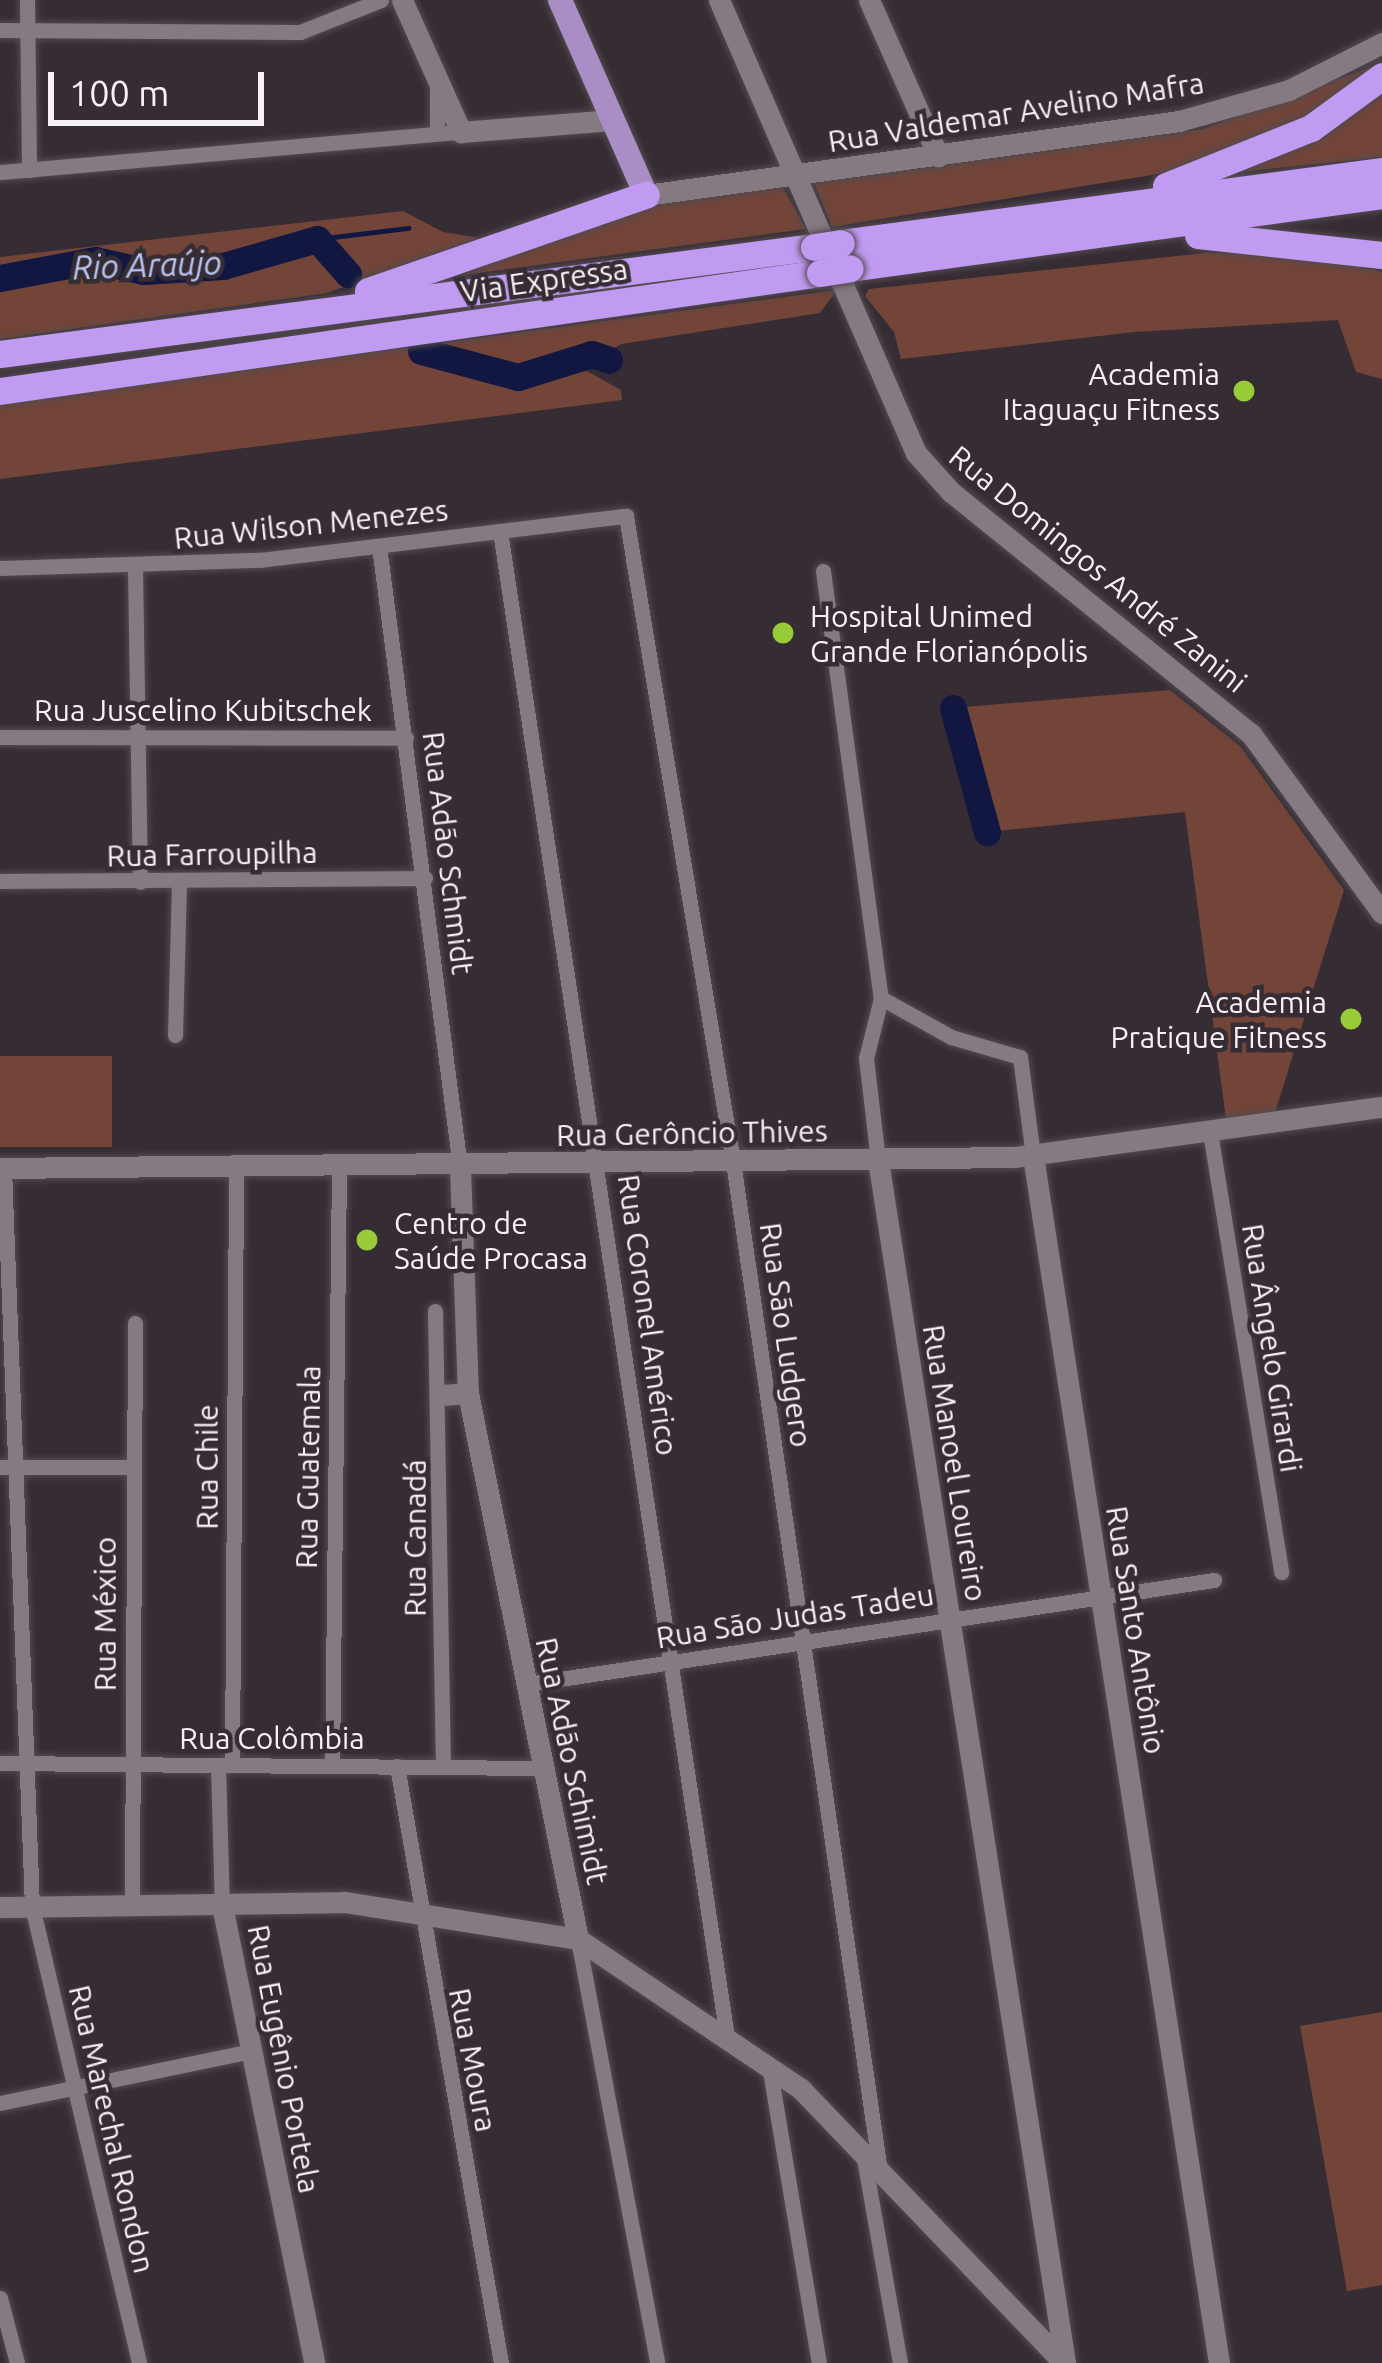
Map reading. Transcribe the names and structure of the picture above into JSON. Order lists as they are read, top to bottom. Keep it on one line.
{"streets":{"highway":["Via Expressa"],"main road":["Rua Valdemar Avelino Mafra","Rua Domingos André Zanini","Rua Gerôncio Thives","Rua Manoel Loureiro","Rua Santo Antônio","Rua Adão Schimidt","Rua Eugênio Portela"],"street":["Rua Wilson Menezes","Rua Juscelino Kubitschek","Rua Adão Schmidt","Rua Farroupilha","Rua Coronel Américo","Rua São Ludgero","Rua Ângelo Girardi","Rua Chile","Rua Guatemala","Rua Canadá","Rua México","Rua São Judas Tadeu","Rua Colômbia","Rua Moura","Rua Marechal Rondon"]},"crossings":[["Rua Valdemar Avelino Mafra","Rua Domingos André Zanini"],["Rua Wilson Menezes","Rua Adão Schmidt"],["Rua Wilson Menezes","Rua Coronel Américo"],["Rua Wilson Menezes","Rua São Ludgero"],["Rua Juscelino Kubitschek","Rua Adão Schmidt"],["Rua Adão Schmidt","Rua Farroupilha"],["Rua Adão Schmidt","Rua Gerôncio Thives"],["Rua Adão Schmidt","Rua Adão Schimidt"],["Rua Gerôncio Thives","Rua Coronel Américo"],["Rua Gerôncio Thives","Rua São Ludgero"],["Rua Gerôncio Thives","Rua Ângelo Girardi"],["Rua Gerôncio Thives","Rua Manoel Loureiro"],["Rua Gerôncio Thives","Rua Chile"],["Rua Gerôncio Thives","Rua Guatemala"],["Rua Gerôncio Thives","Rua Santo Antônio"],["Rua Gerôncio Thives","Rua Adão Schimidt"],["Rua Gerôncio Thives","Rua Marechal Rondon"],["Rua Coronel Américo","Rua São Judas Tadeu"],["Rua São Ludgero","Rua São Judas Tadeu"],["Rua Manoel Loureiro","Rua São Judas Tadeu"],["Rua Manoel Loureiro","Rua Santo Antônio"],["Rua Chile","Rua Colômbia"],["Rua Chile","Rua Eugênio Portela"],["Rua Guatemala","Rua Colômbia"],["Rua Canadá","Rua Colômbia"],["Rua México","Rua Colômbia"],["Rua São Judas Tadeu","Rua Santo Antônio"],["Rua São Judas Tadeu","Rua Adão Schimidt"],["Rua Colômbia","Rua Adão Schimidt"],["Rua Colômbia","Rua Eugênio Portela"],["Rua Colômbia","Rua Moura"],["Rua Colômbia","Rua Marechal Rondon"]],"water":["Rio Araújo"],"places":["Academia Itaguaçu Fitness","Hospital Unimed Grande Florianópolis","Academia Pratique Fitness","Centro de Saúde Procasa"],"scale_bar":"100 m"}
